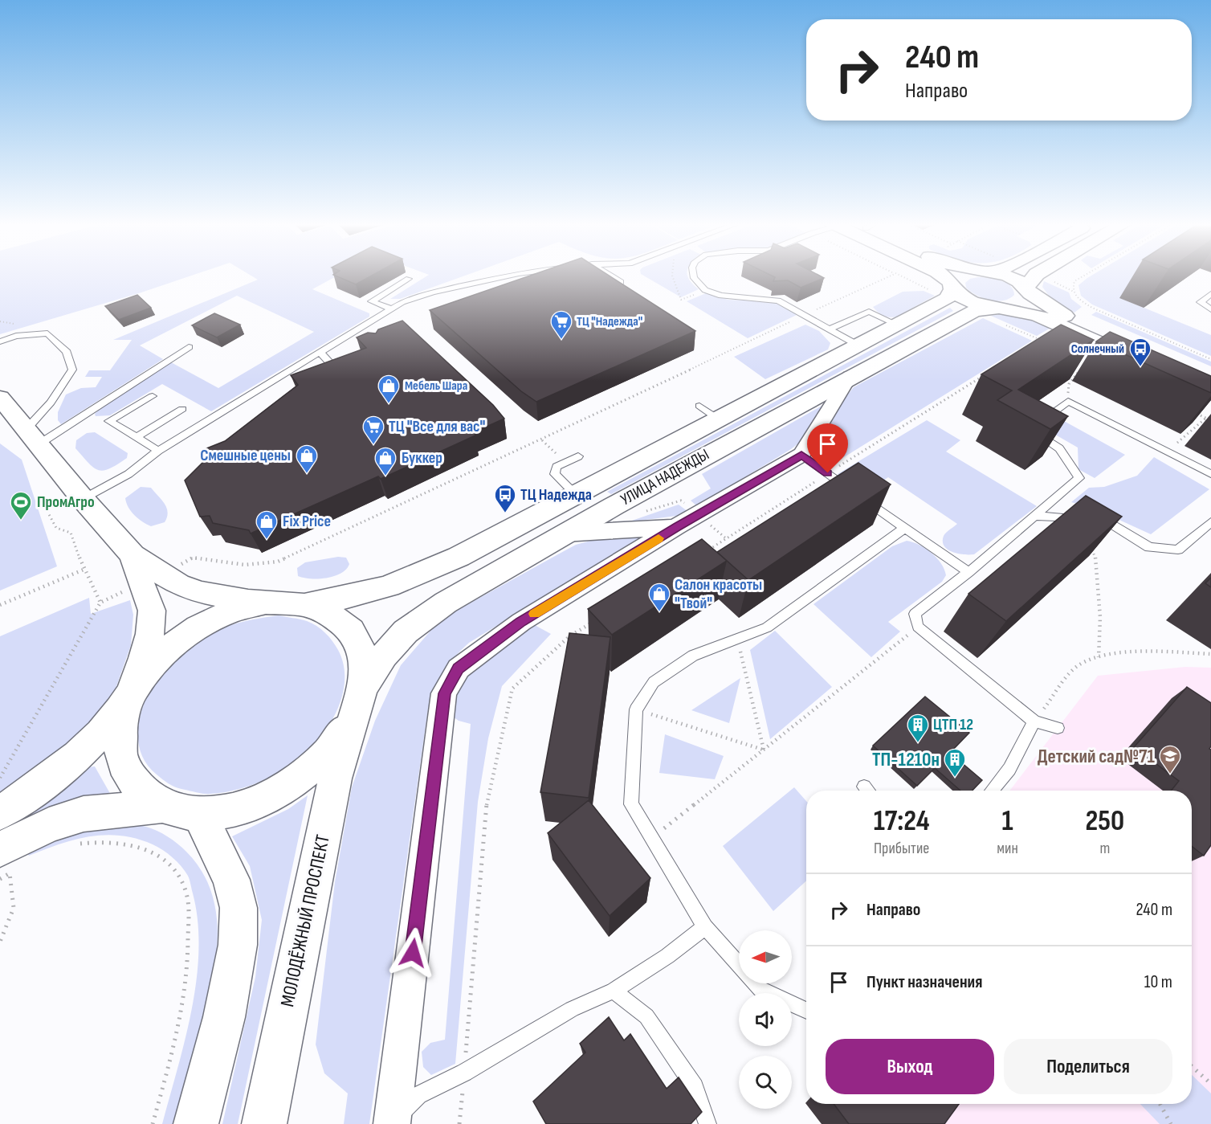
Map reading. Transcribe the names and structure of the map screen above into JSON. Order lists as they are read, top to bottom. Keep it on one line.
{"streets":{"main road":["УЛИЦА НАДЕЖДЫ","МОЛОДЁЖНЫЙ ПРОСПЕКТ"]},"crossings":[["УЛИЦА НАДЕЖДЫ","МОЛОДЁЖНЫЙ ПРОСПЕКТ"]],"places":{"supermarket":["ТЦ \"Надежда\"","ТЦ \"Все для вас\""],"bus stop":["Солнечный","ТЦ Надежда"],"shop":["Мебель Шара","Смешные цены","Буккер","Fix Price","Салон красоты \"Твой\""],"sports":["ПромАгро"],"building":["ЦТП 12","ТП-1210н"],"school or university":["Детский сад№71"]},"north":"left","page":{"turn":["240 m","Направо"],"eta":["17:24","Прибытие","1","мин","250","m"],"list":[{"name":"Направо","value":"240 m"},{"name":"Пункт назначения","value":"10 m"}],"buttons":["Выход","Поделиться"]}}
